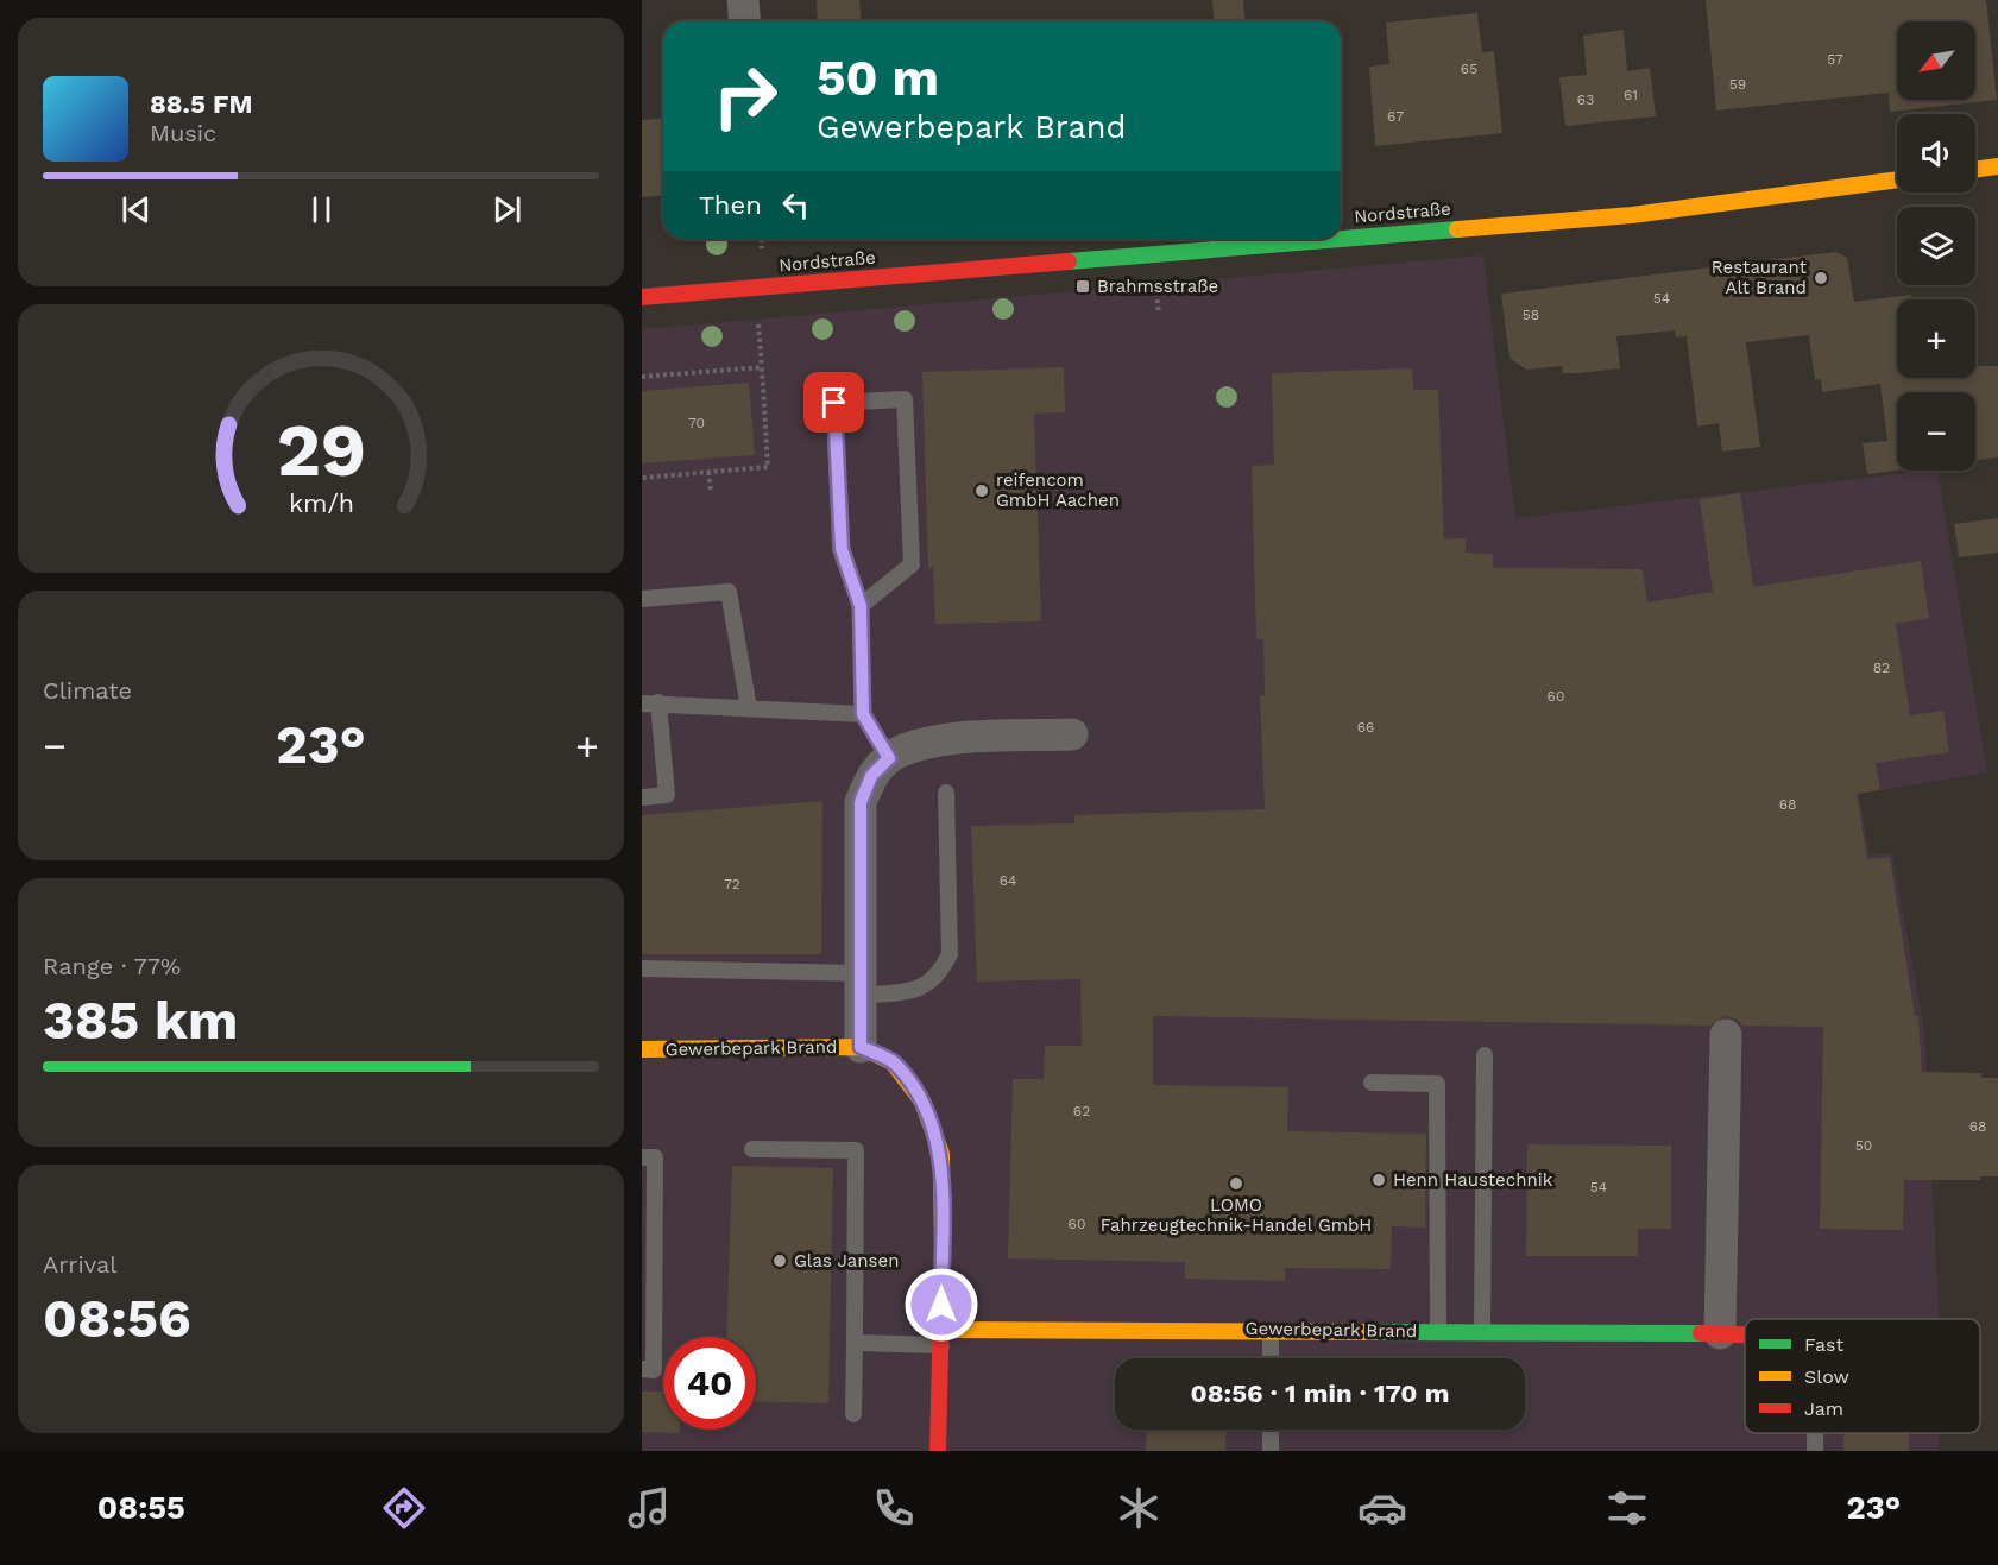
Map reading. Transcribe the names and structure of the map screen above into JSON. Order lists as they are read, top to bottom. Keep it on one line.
{"streets":{"street":["Nordstraße","Gewerbepark Brand"]},"places":{"other":["Restaurant Alt Brand","reifencom GmbH Aachen","Henn Haustechnik","LOMO Fahrzeugtechnik-Handel GmbH","Glas Jansen"],"transit":["Brahmsstraße"]},"house_numbers":["57","65","59","61","63","67","54","58","70","82","60","66","68","64","72","62","68","50","54","60"],"legend":["Fast","Slow","Jam"],"north":"bottom left","page":{"map_buttons":["+","−"],"turn":["50 m","Gewerbepark Brand"],"song":["88.5 FM","Music"],"then":"Then","tile":["Climate",["Range · 77%","385 km"],["Arrival","08:56"]],"heat":["−","23°","+"],"limit":"40","trip":"08:56 · 1 min · 170 m","tabs":["08:55","23°"],"gauge":["29","km/h"]}}
